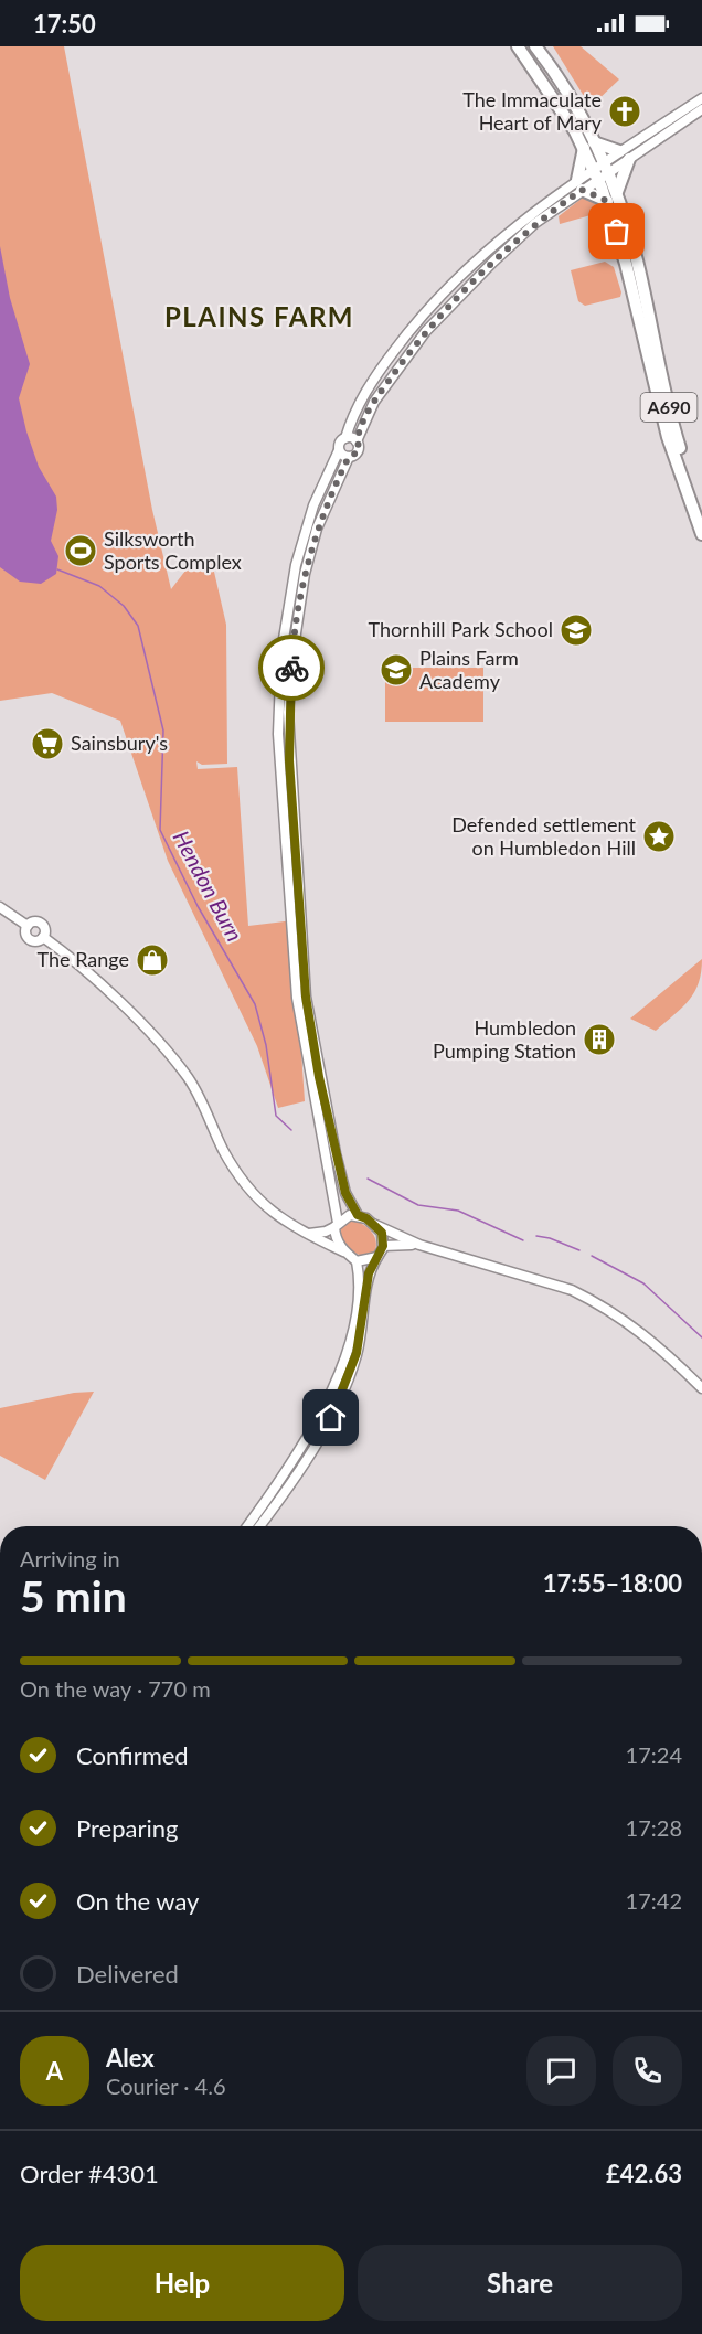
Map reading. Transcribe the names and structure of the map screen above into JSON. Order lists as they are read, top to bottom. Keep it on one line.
{"streets":{"highway":["A690"]},"districts":["PLAINS FARM"],"water":["Hendon Burn"],"places":{"church":["The Immaculate Heart of Mary"],"sports":["Silksworth Sports Complex"],"school or university":["Thornhill Park School","Plains Farm Academy"],"supermarket":["Sainsbury's"],"place":["Defended settlement on Humbledon Hill"],"shop":["The Range"],"building":["Humbledon Pumping Station"]},"page":{"status":"17:50","heading":["5 min","Arriving in","17:55–18:00"],"panel":["Alex","Courier · 4.6","Order #4301","£42.63"],"bar":"On the way · 770 m","list":[["Confirmed","17:24"],["Preparing","17:28"],["On the way","17:42"],"Delivered"],"round":"A","buttons":["Help","Share"]}}
